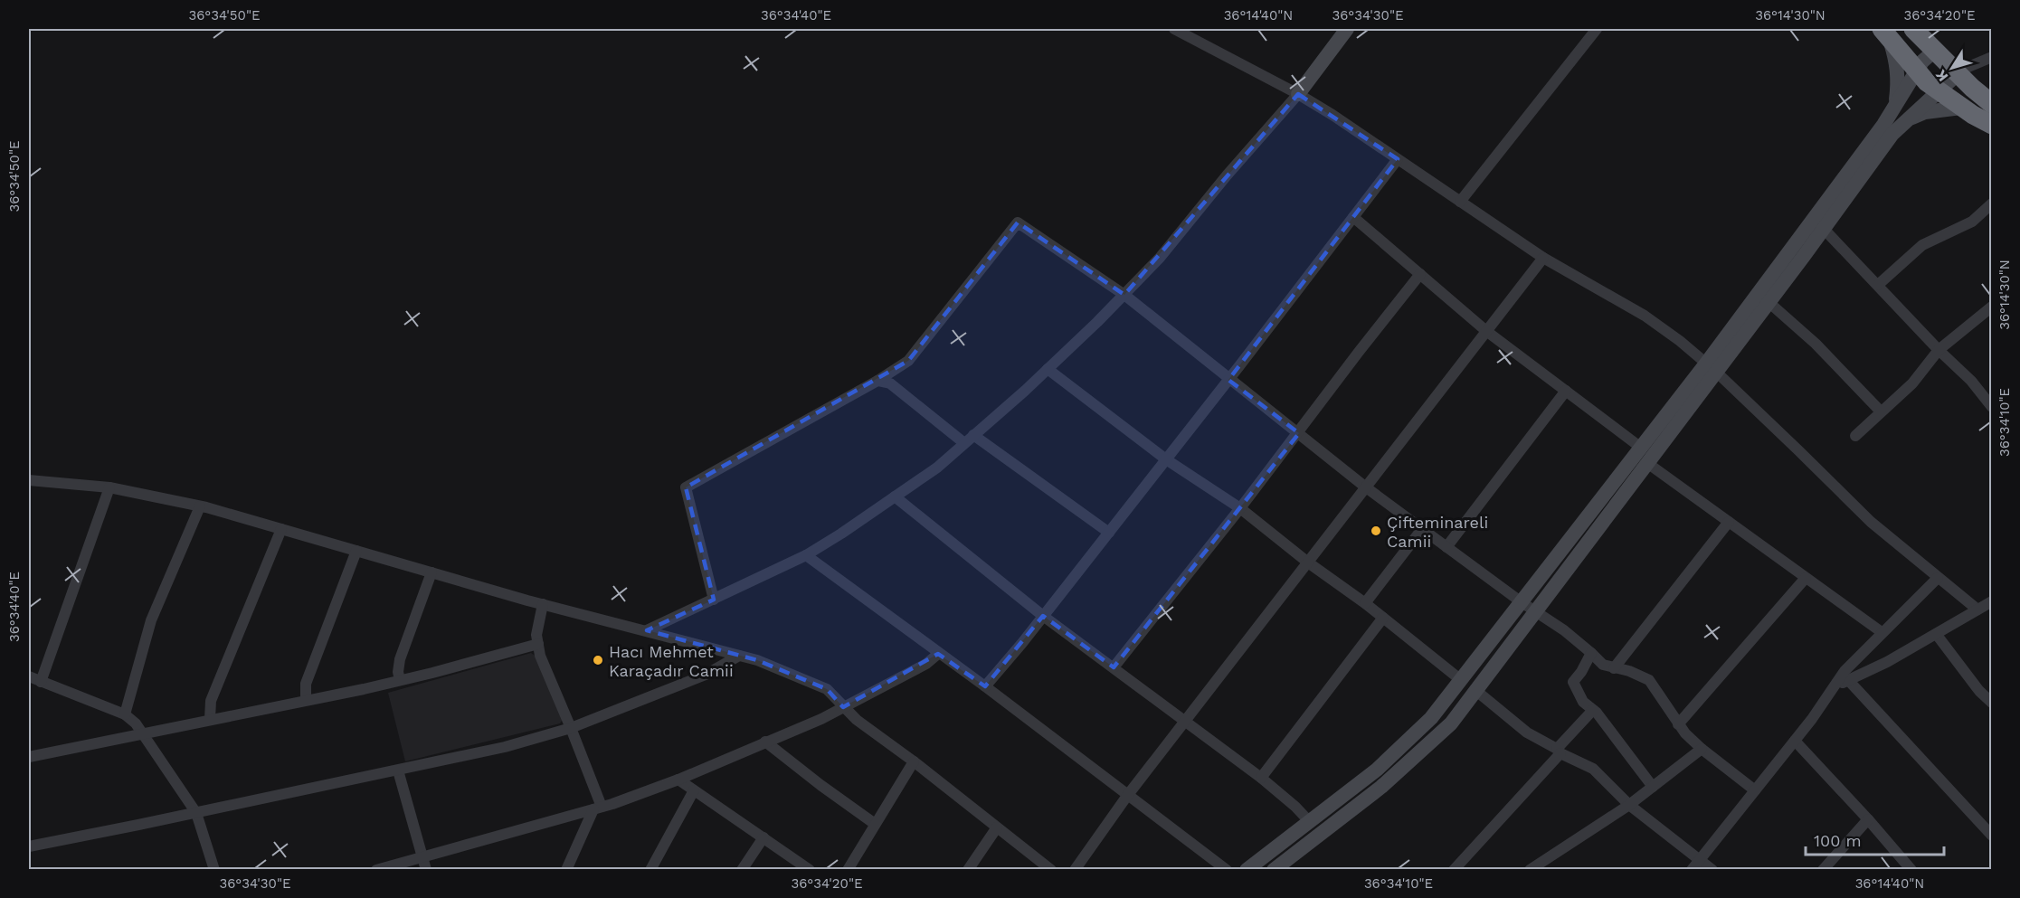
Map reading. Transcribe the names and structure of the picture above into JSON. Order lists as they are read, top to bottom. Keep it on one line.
{"places":["Çifteminareli Camii","Hacı Mehmet Karaçadır Camii"],"scale_bar":"100 m","north":"bottom left","coordinates":["36°34'50\"E","36°34'40\"E","36°14'40\"N","36°34'30\"E","36°14'30\"N","36°34'20\"E","36°34'10\"E"]}
